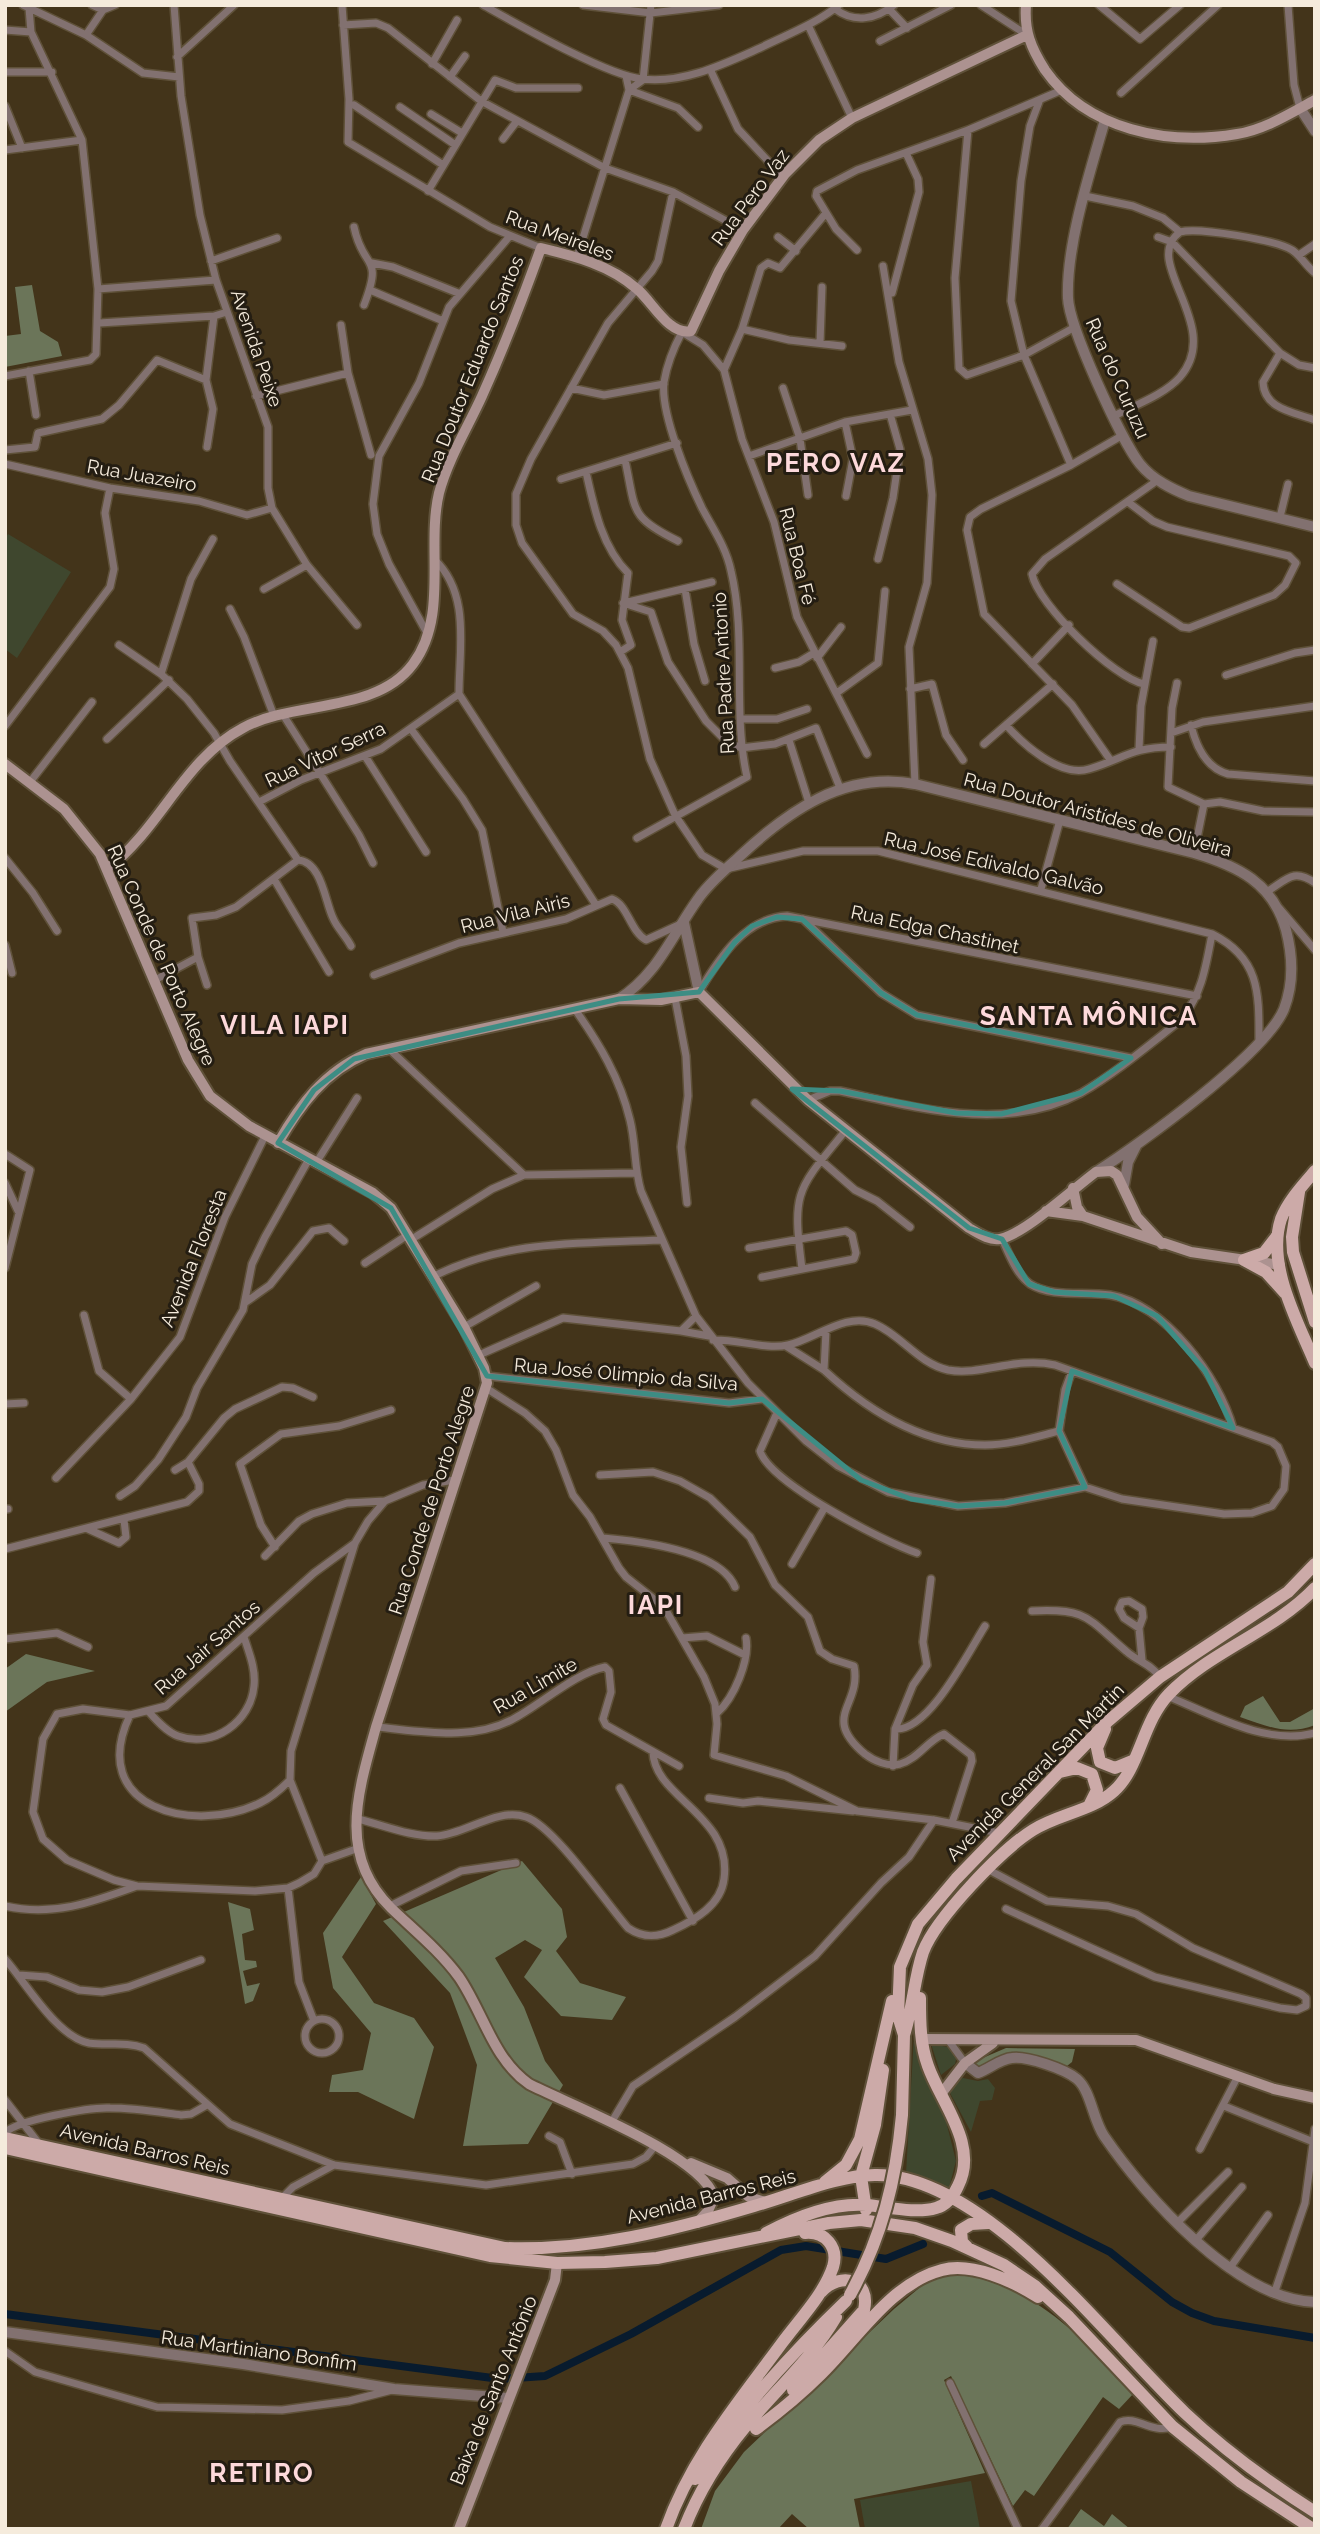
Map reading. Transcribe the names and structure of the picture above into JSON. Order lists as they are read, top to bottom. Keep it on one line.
{"streets":{"main road":["Rua Pero Vaz","Rua Meireles","Rua Doutor Eduardo Santos","Rua Doutor Aristídes de Oliveira","Rua Conde de Porto Alegre","Avenida General San Martin","Avenida Barros Reis","Baixa de Santo Antônio"],"street":["Avenida Peixe","Rua do Curuzu","Rua Juazeiro","Rua Boa Fé","Rua Padre Antonio","Rua Vitor Serra","Rua José Edivaldo Galvão","Rua Vila Airis","Rua Edga Chastinet","Avenida Floresta","Rua José Olimpio da Silva","Rua Jair Santos","Rua Limite","Rua Martiniano Bonfim"]},"crossings":[["Rua Pero Vaz","Rua Meireles"],["Rua Pero Vaz","Rua Boa Fé"],["Rua Pero Vaz","Rua Padre Antonio"],["Rua Meireles","Rua Doutor Eduardo Santos"],["Rua Meireles","Rua Boa Fé"],["Rua Meireles","Rua Padre Antonio"],["Avenida Peixe","Rua Juazeiro"],["Rua Doutor Eduardo Santos","Rua Conde de Porto Alegre"],["Rua Boa Fé","Rua Padre Antonio"],["Rua Doutor Aristídes de Oliveira","Rua José Edivaldo Galvão"],["Rua Doutor Aristídes de Oliveira","Rua Vila Airis"],["Rua Doutor Aristídes de Oliveira","Rua Edga Chastinet"],["Rua Doutor Aristídes de Oliveira","Rua Conde de Porto Alegre"],["Rua Conde de Porto Alegre","Avenida Floresta"],["Rua Conde de Porto Alegre","Rua José Olimpio da Silva"],["Rua Conde de Porto Alegre","Rua Jair Santos"],["Rua Conde de Porto Alegre","Rua Limite"],["Rua Conde de Porto Alegre","Avenida Barros Reis"],["Avenida Barros Reis","Baixa de Santo Antônio"],["Rua Martiniano Bonfim","Baixa de Santo Antônio"]],"districts":["PERO VAZ","SANTA MÔNICA","VILA IAPI","IAPI","RETIRO"]}
